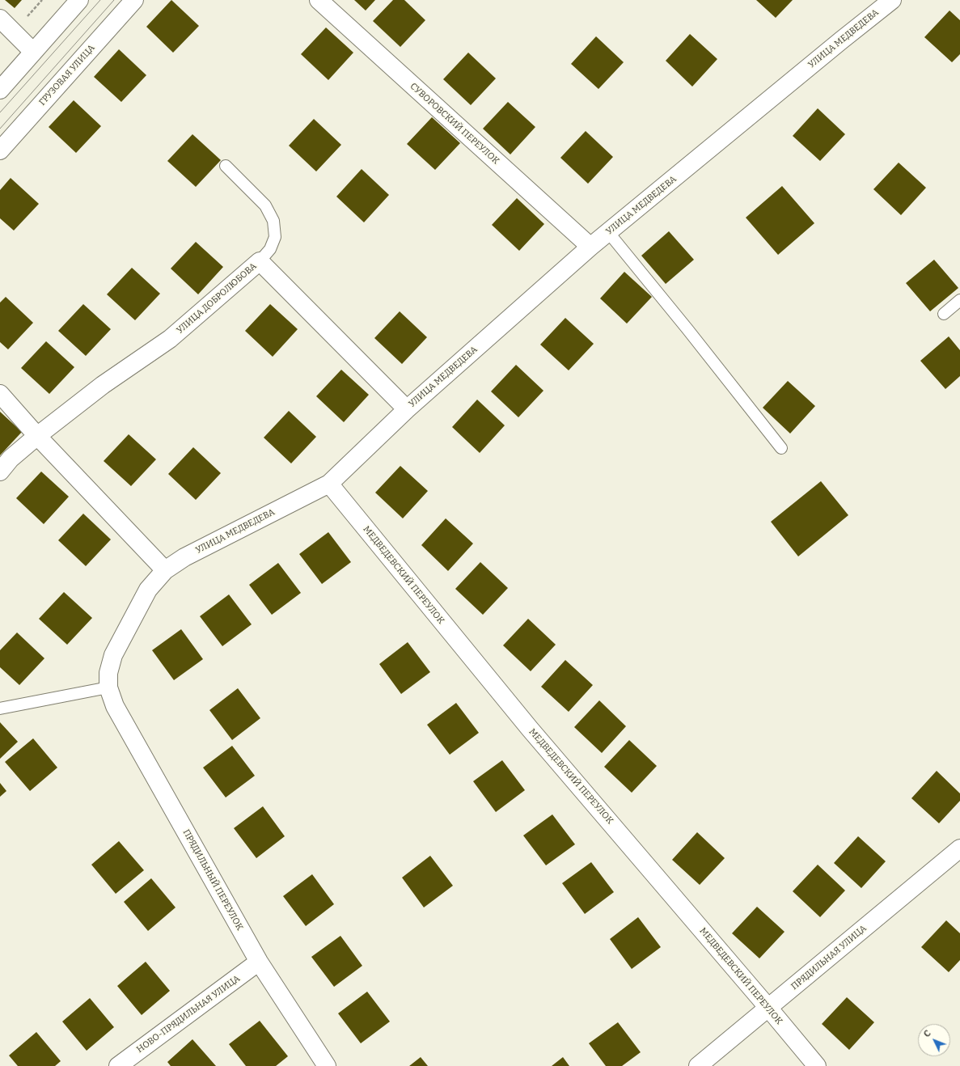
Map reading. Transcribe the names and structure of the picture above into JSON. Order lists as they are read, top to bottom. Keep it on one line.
{"streets":{"street":["УЛИЦА МЕДВЕДЕВА","ГРУЗОВАЯ УЛИЦА","СУВОРОВСКИЙ ПЕРЕУЛОК","УЛИЦА ДОБРОЛЮБОВА","МЕДВЕДЕВСКИЙ ПЕРЕУЛОК","ПРЯДИЛЬНЫЙ ПЕРЕУЛОК","ПРЯДИЛЬНАЯ УЛИЦА","НОВО-ПРЯДИЛЬНАЯ УЛИЦА"]},"crossings":[["УЛИЦА МЕДВЕДЕВА","СУВОРОВСКИЙ ПЕРЕУЛОК"],["УЛИЦА МЕДВЕДЕВА","УЛИЦА ДОБРОЛЮБОВА"],["УЛИЦА МЕДВЕДЕВА","МЕДВЕДЕВСКИЙ ПЕРЕУЛОК"],["УЛИЦА МЕДВЕДЕВА","ПРЯДИЛЬНЫЙ ПЕРЕУЛОК"],["МЕДВЕДЕВСКИЙ ПЕРЕУЛОК","ПРЯДИЛЬНАЯ УЛИЦА"],["ПРЯДИЛЬНЫЙ ПЕРЕУЛОК","НОВО-ПРЯДИЛЬНАЯ УЛИЦА"]],"north":"top left"}
